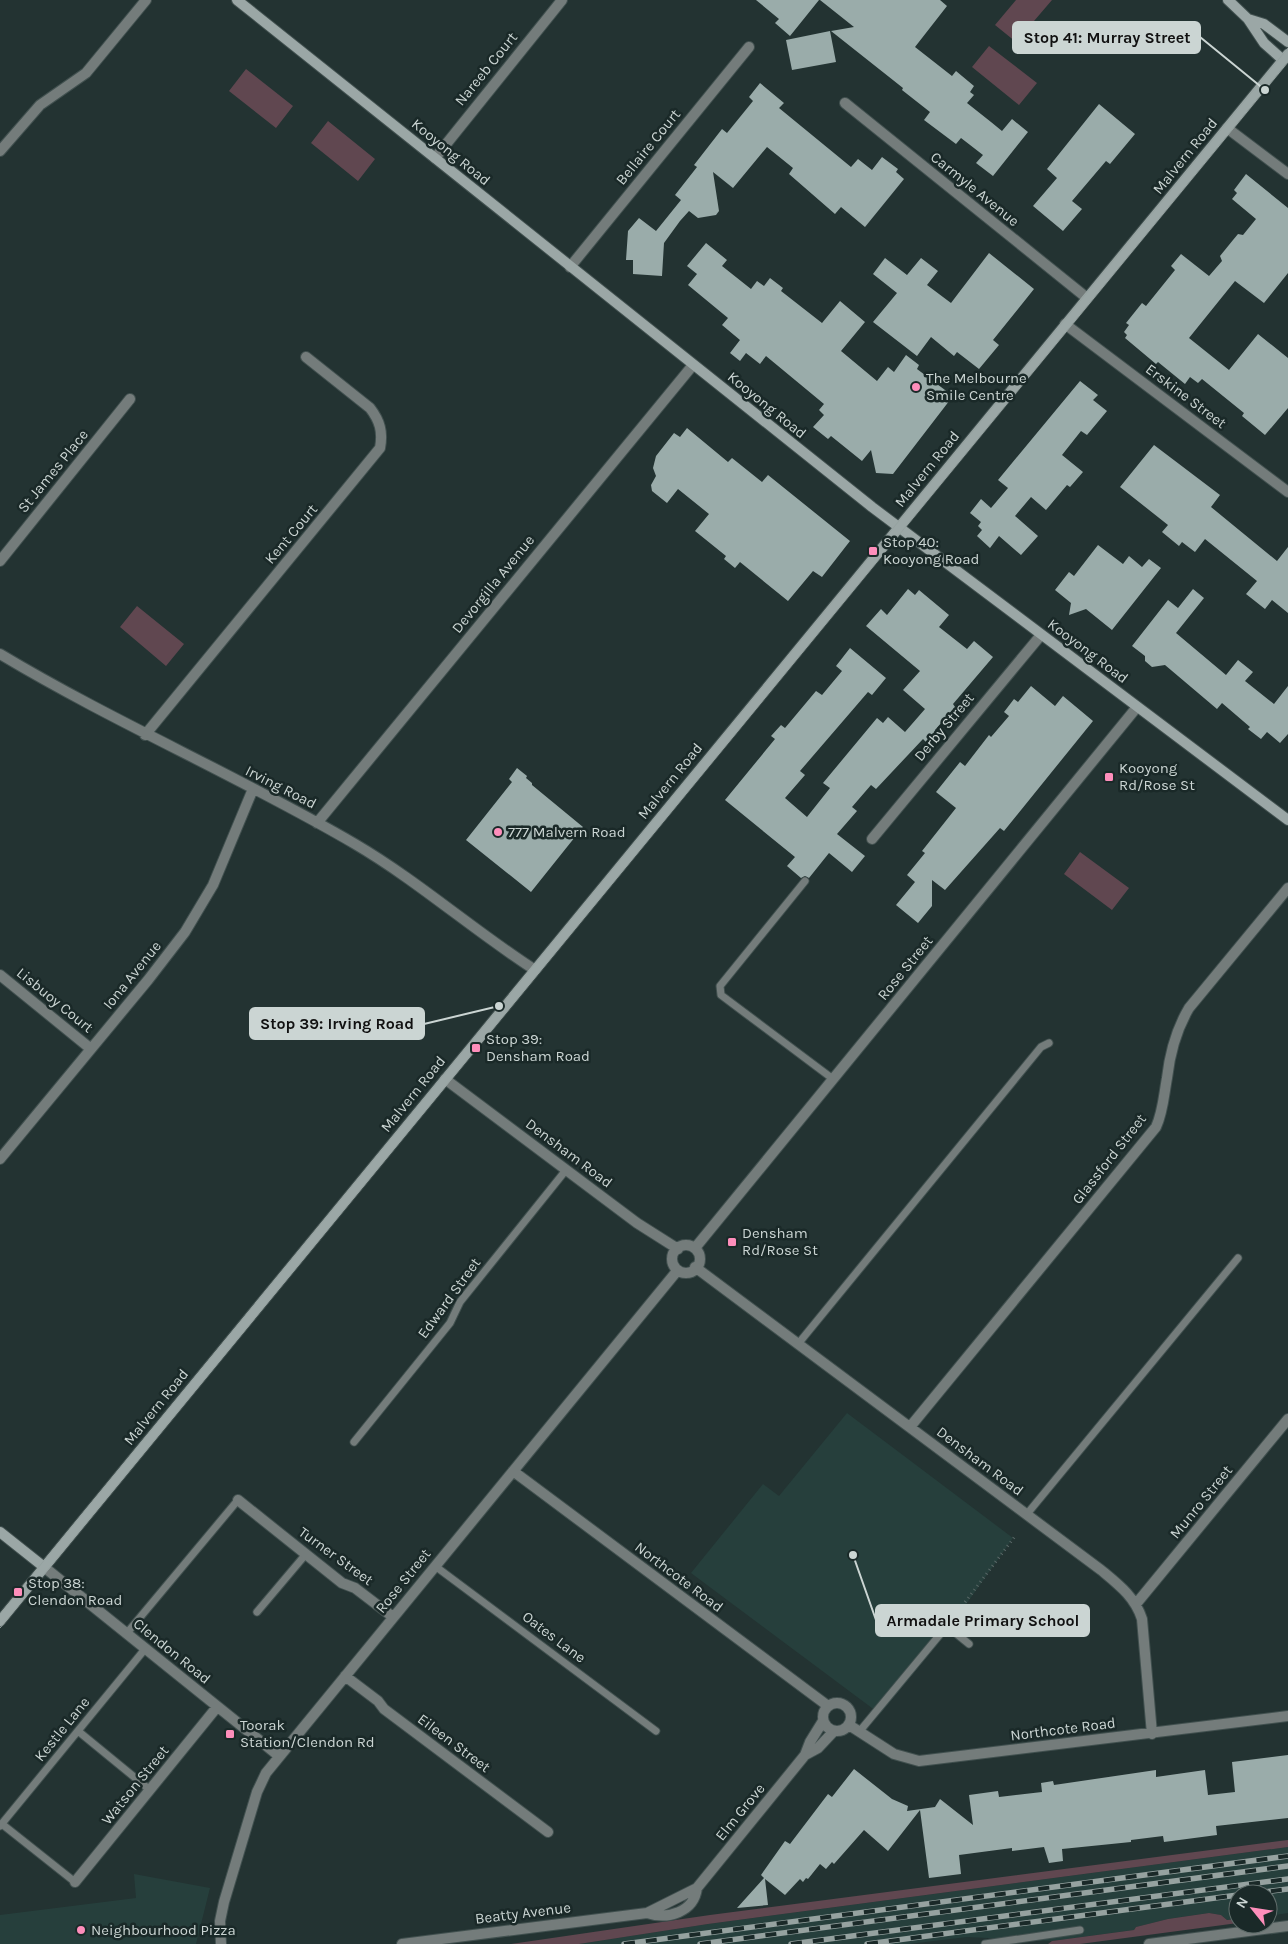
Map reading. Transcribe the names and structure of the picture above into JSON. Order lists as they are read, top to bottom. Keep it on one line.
{"streets":{"main road":["Kooyong Road","Malvern Road","Clendon Road"],"street":["Nareeb Court","Bellaire Court","Carmyle Avenue","Erskine Street","St James Place","Kent Court","Devorgilla Avenue","Derby Street","Irving Road","Rose Street","Iona Avenue","Lisbuoy Court","Densham Road","Glassford Street","Munro Street","Turner Street","Northcote Road","Eileen Street","Watson Street","Elm Grove","Beatty Avenue"],"lane":["Edward Street","Oates Lane","Kestle Lane"]},"crossings":[["Nareeb Court","Kooyong Road"],["Bellaire Court","Kooyong Road"],["Kooyong Road","Malvern Road"],["Kooyong Road","Devorgilla Avenue"],["Kooyong Road","Derby Street"],["Kooyong Road","Rose Street"],["Malvern Road","Carmyle Avenue"],["Malvern Road","Erskine Street"],["Malvern Road","Irving Road"],["Malvern Road","Densham Road"],["Malvern Road","Clendon Road"],["Kent Court","Irving Road"],["Devorgilla Avenue","Irving Road"],["Irving Road","Iona Avenue"],["Rose Street","Densham Road"],["Rose Street","Turner Street"],["Rose Street","Northcote Road"],["Rose Street","Oates Lane"],["Rose Street","Clendon Road"],["Rose Street","Eileen Street"],["Iona Avenue","Lisbuoy Court"],["Densham Road","Glassford Street"],["Densham Road","Edward Street"],["Densham Road","Munro Street"],["Densham Road","Northcote Road"],["Northcote Road","Elm Grove"],["Clendon Road","Kestle Lane"],["Clendon Road","Watson Street"],["Elm Grove","Beatty Avenue"]],"places":{"other":["Stop 41: Murray Street","The Melbourne Smile Centre","777 Malvern Road","Stop 39: Irving Road","Armadale Primary School","Neighbourhood Pizza"],"transit":["Stop 40: Kooyong Road","Kooyong Rd/Rose St","Stop 39: Densham Road","Densham Rd/Rose St","Stop 38: Clendon Road","Toorak Station/Clendon Rd"]},"north":"top left"}
